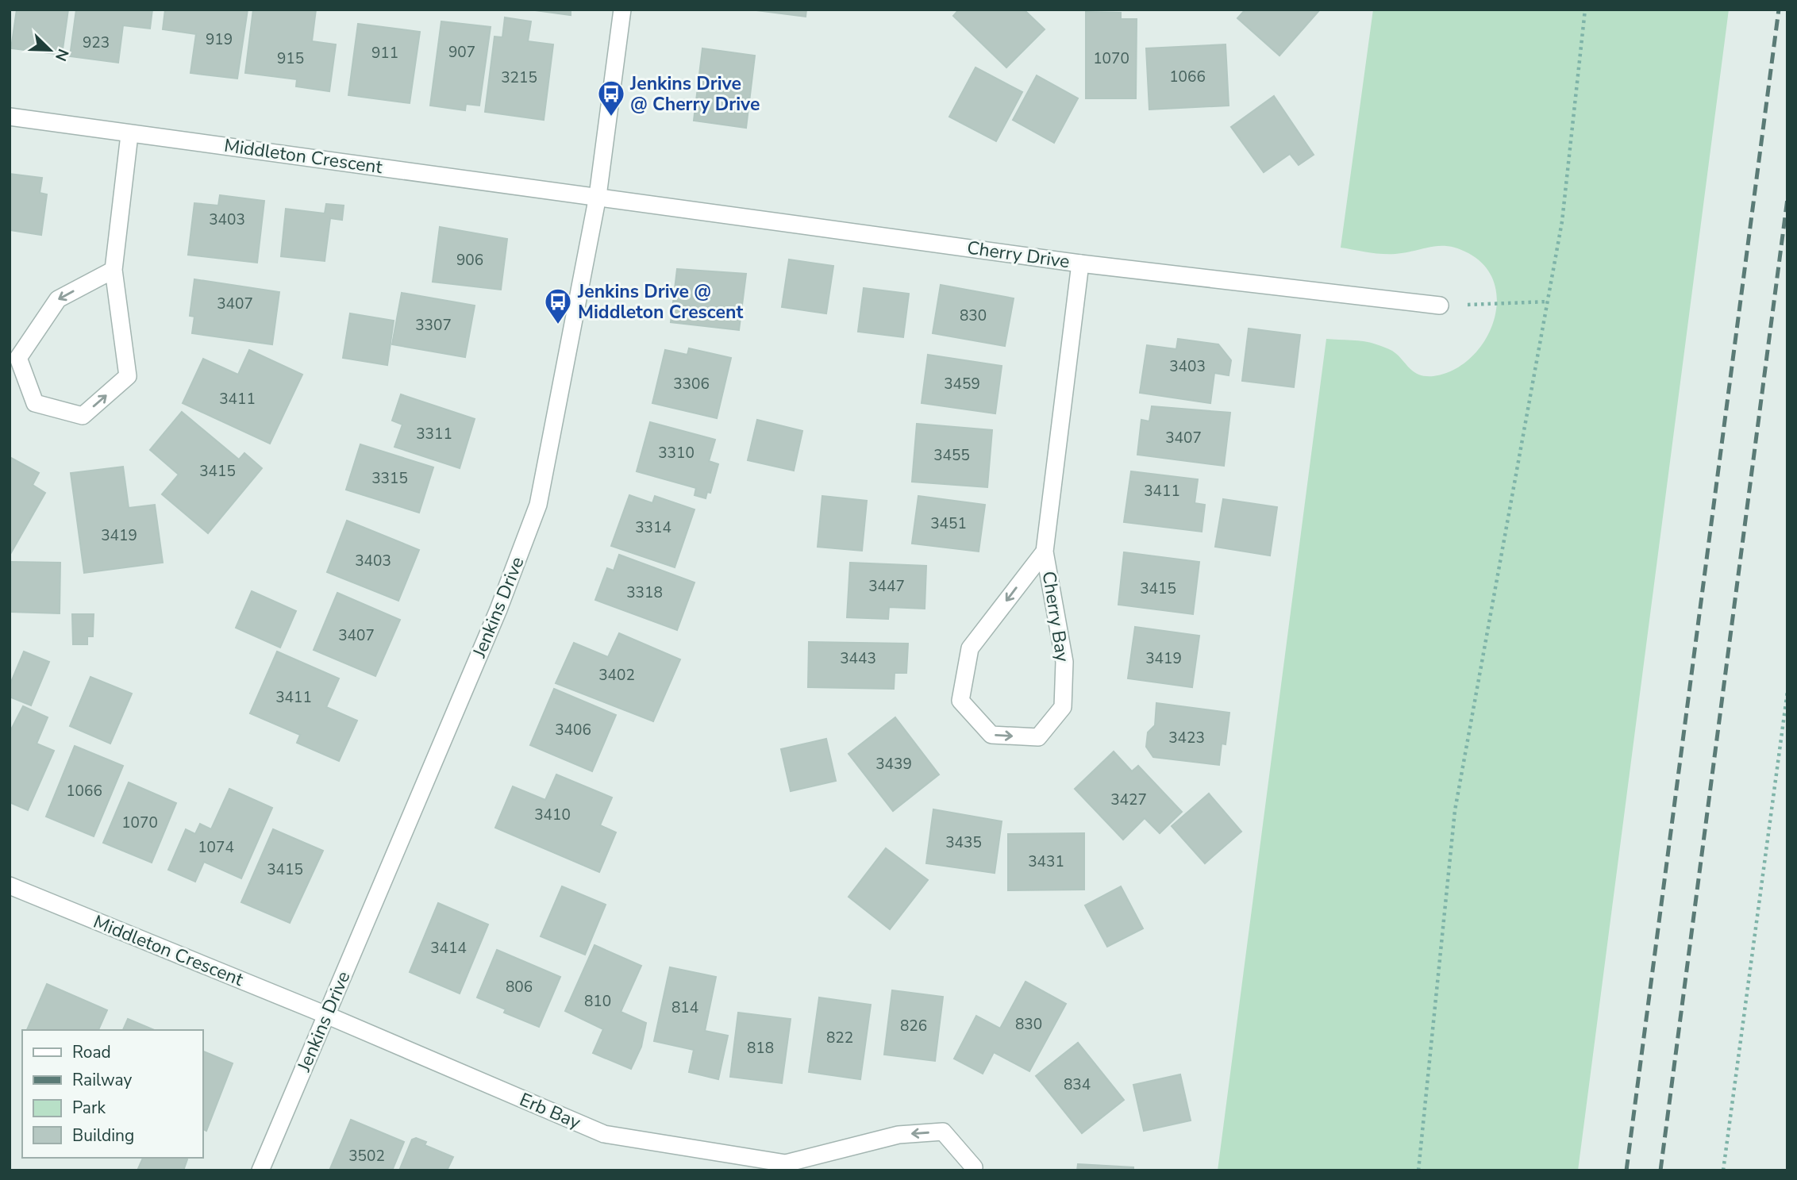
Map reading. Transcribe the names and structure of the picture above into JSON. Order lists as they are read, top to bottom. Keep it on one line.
{"streets":{"street":["Middleton Crescent","Cherry Drive","Jenkins Drive","Cherry Bay","Erb Bay"]},"crossings":[["Middleton Crescent","Cherry Drive"],["Middleton Crescent","Jenkins Drive"],["Middleton Crescent","Erb Bay"],["Cherry Drive","Jenkins Drive"],["Cherry Drive","Cherry Bay"],["Jenkins Drive","Erb Bay"]],"places":{"bus stop":["Jenkins Drive @ Cherry Drive","Jenkins Drive @ Middleton Crescent"]},"house_numbers":["919","923","907","911","915","1070","1066","3215","3403","906","3407","830","3307","3403","3306","3459","3411","3311","3407","3310","3455","3415","3315","3411","3451","3314","3419","3403","3447","3415","3318","3407","3443","3419","3402","3411","3406","3423","3439","1066","3427","3410","1070","3435","1074","3431","3415","3414","806","810","814","830","826","822","818","834","3502"],"legend":["Road","Railway","Park","Building"],"north":"bottom right"}
